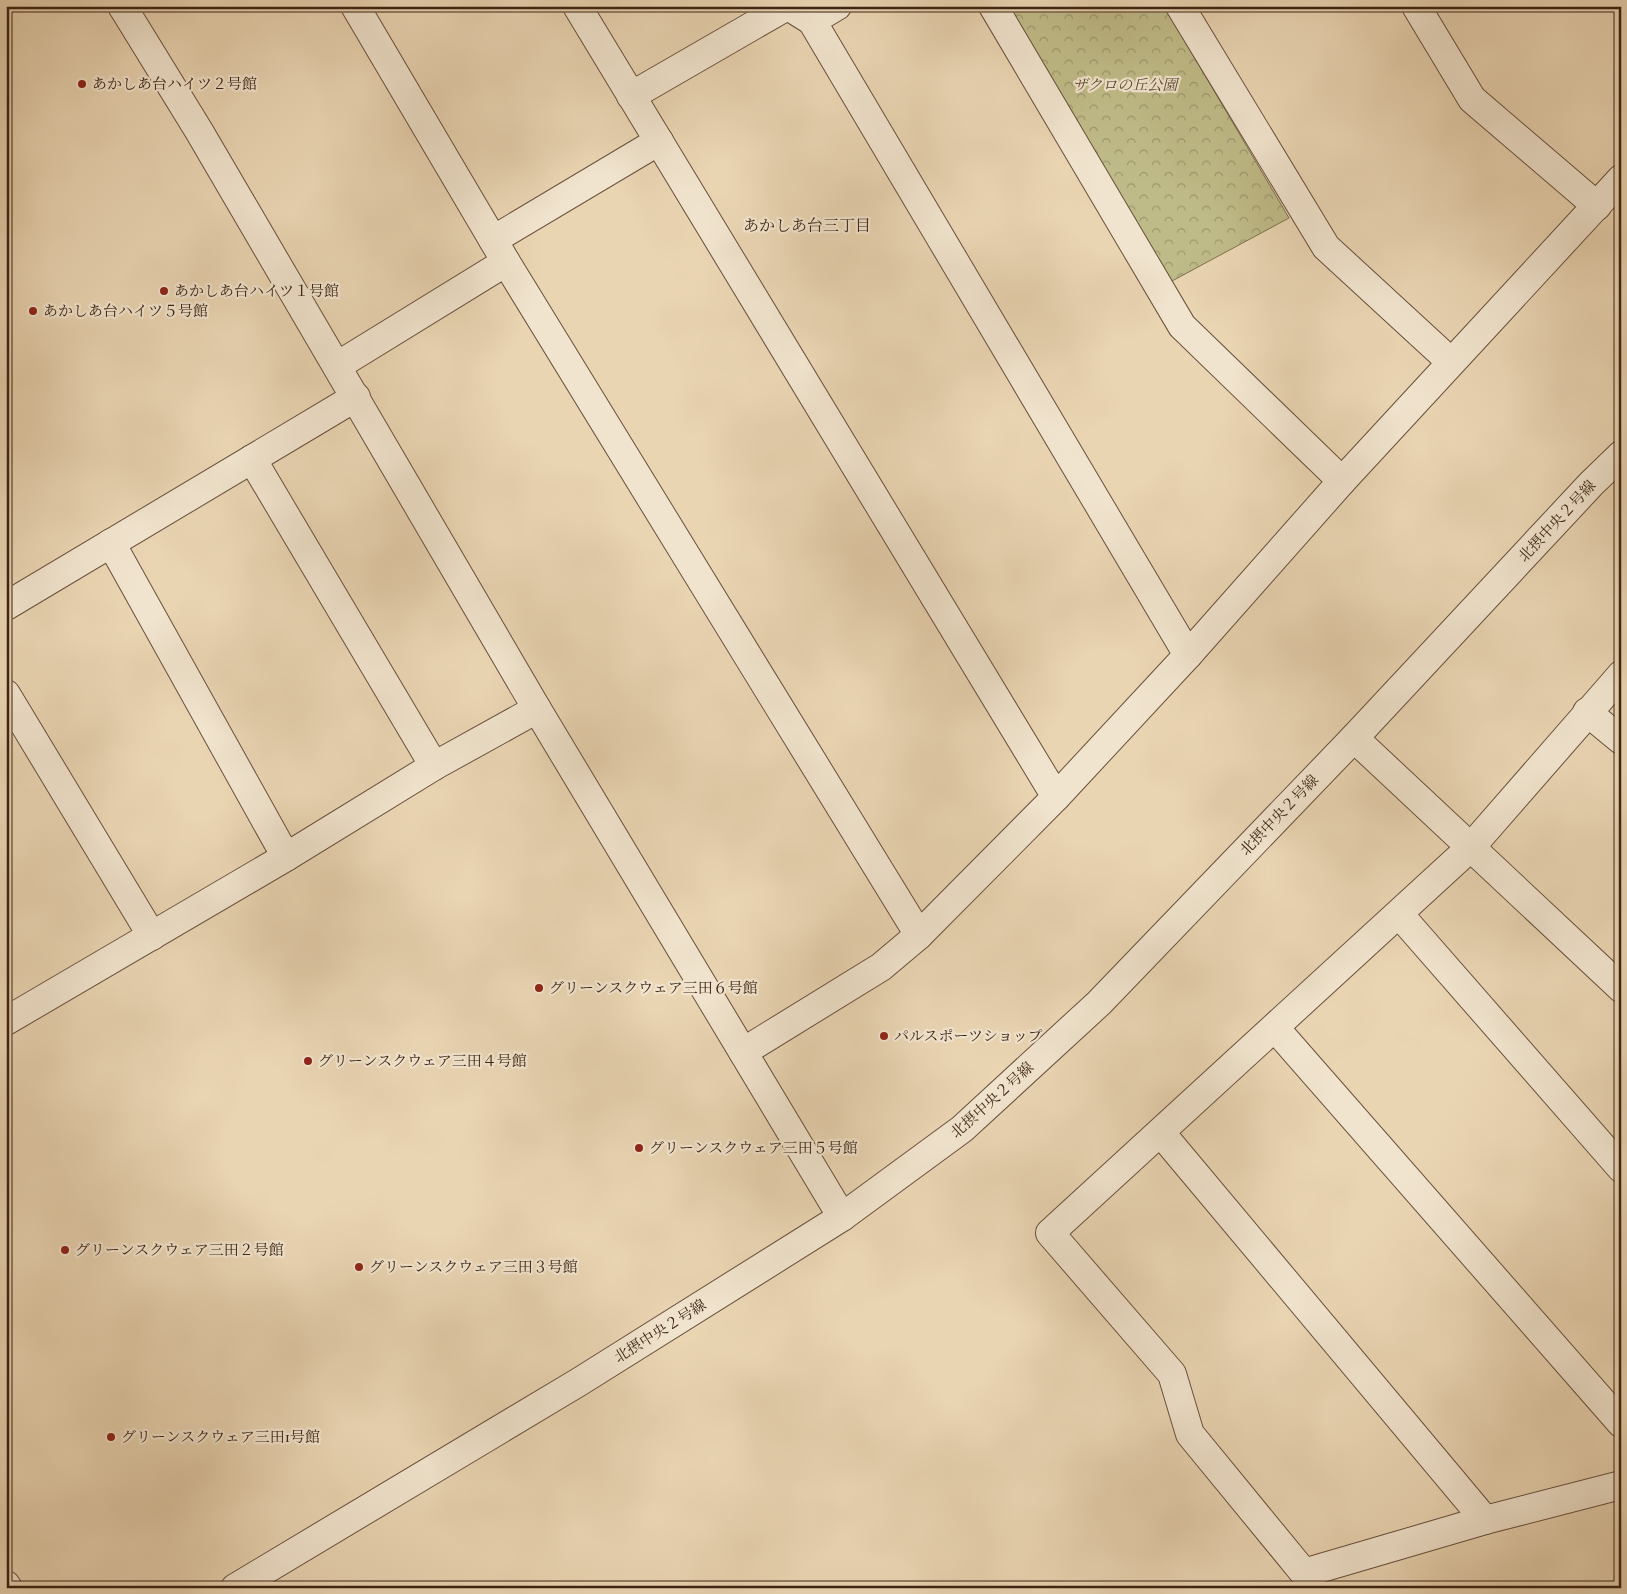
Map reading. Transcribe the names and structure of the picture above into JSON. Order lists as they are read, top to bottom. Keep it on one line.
{"streets":{"street":["北摂中央２号線"]},"districts":["あかしあ台三丁目"],"parks":["ザクロの丘公園"],"places":["あかしあ台ハイツ２号館","あかしあ台ハイツ１号館","あかしあ台ハイツ５号館","グリーンスクウェア三田６号館","パルスポーツショップ","グリーンスクウェア三田４号館","グリーンスクウェア三田５号館","グリーンスクウェア三田２号館","グリーンスクウェア三田３号館","グリーンスクウェア三田1号館"]}
